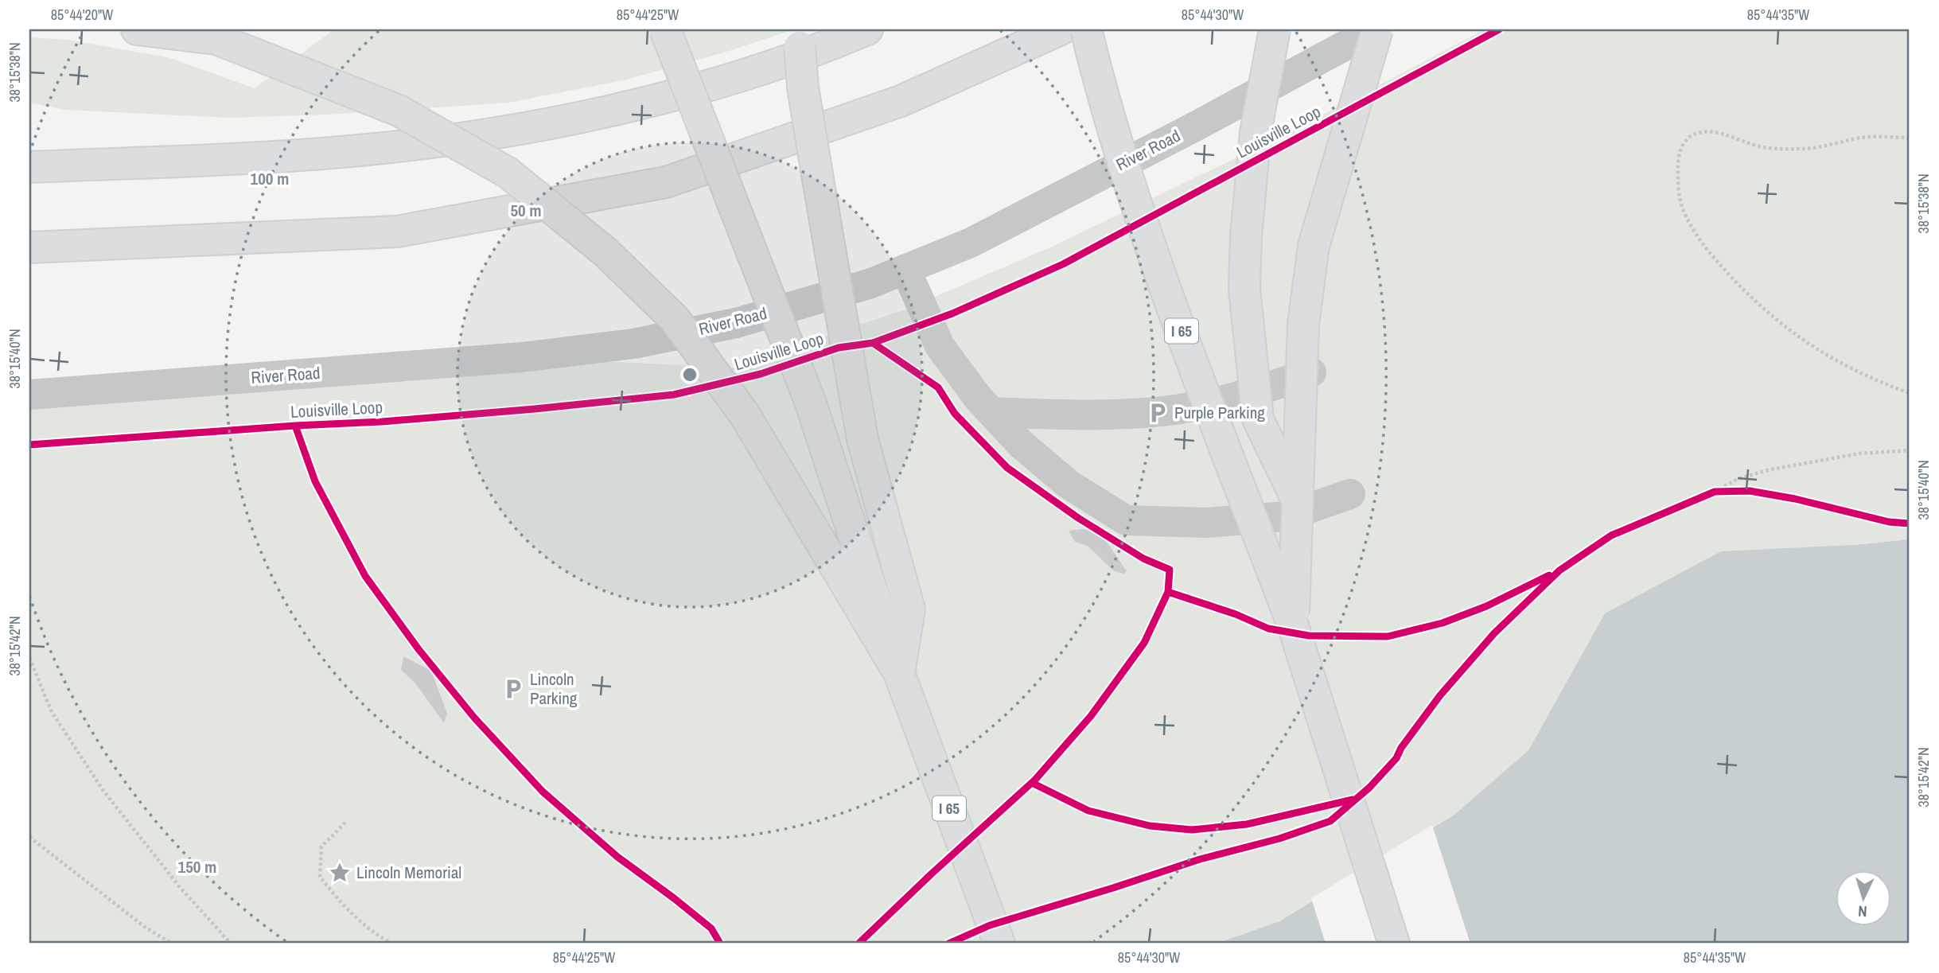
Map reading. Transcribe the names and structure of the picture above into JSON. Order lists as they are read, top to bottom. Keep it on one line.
{"streets":{"highway":["I 65"],"street":["River Road"],"cycle path":["Louisville Loop"]},"places":{"parking":["Purple Parking","Lincoln Parking"],"place":["Lincoln Memorial"]},"north":"bottom","coordinates":["85°44'20\"W","85°44'25\"W","85°44'30\"W","85°44'35\"W","38°15'38\"N","38°15'40\"N","38°15'42\"N"],"rings":["100 m","50 m","150 m"]}
